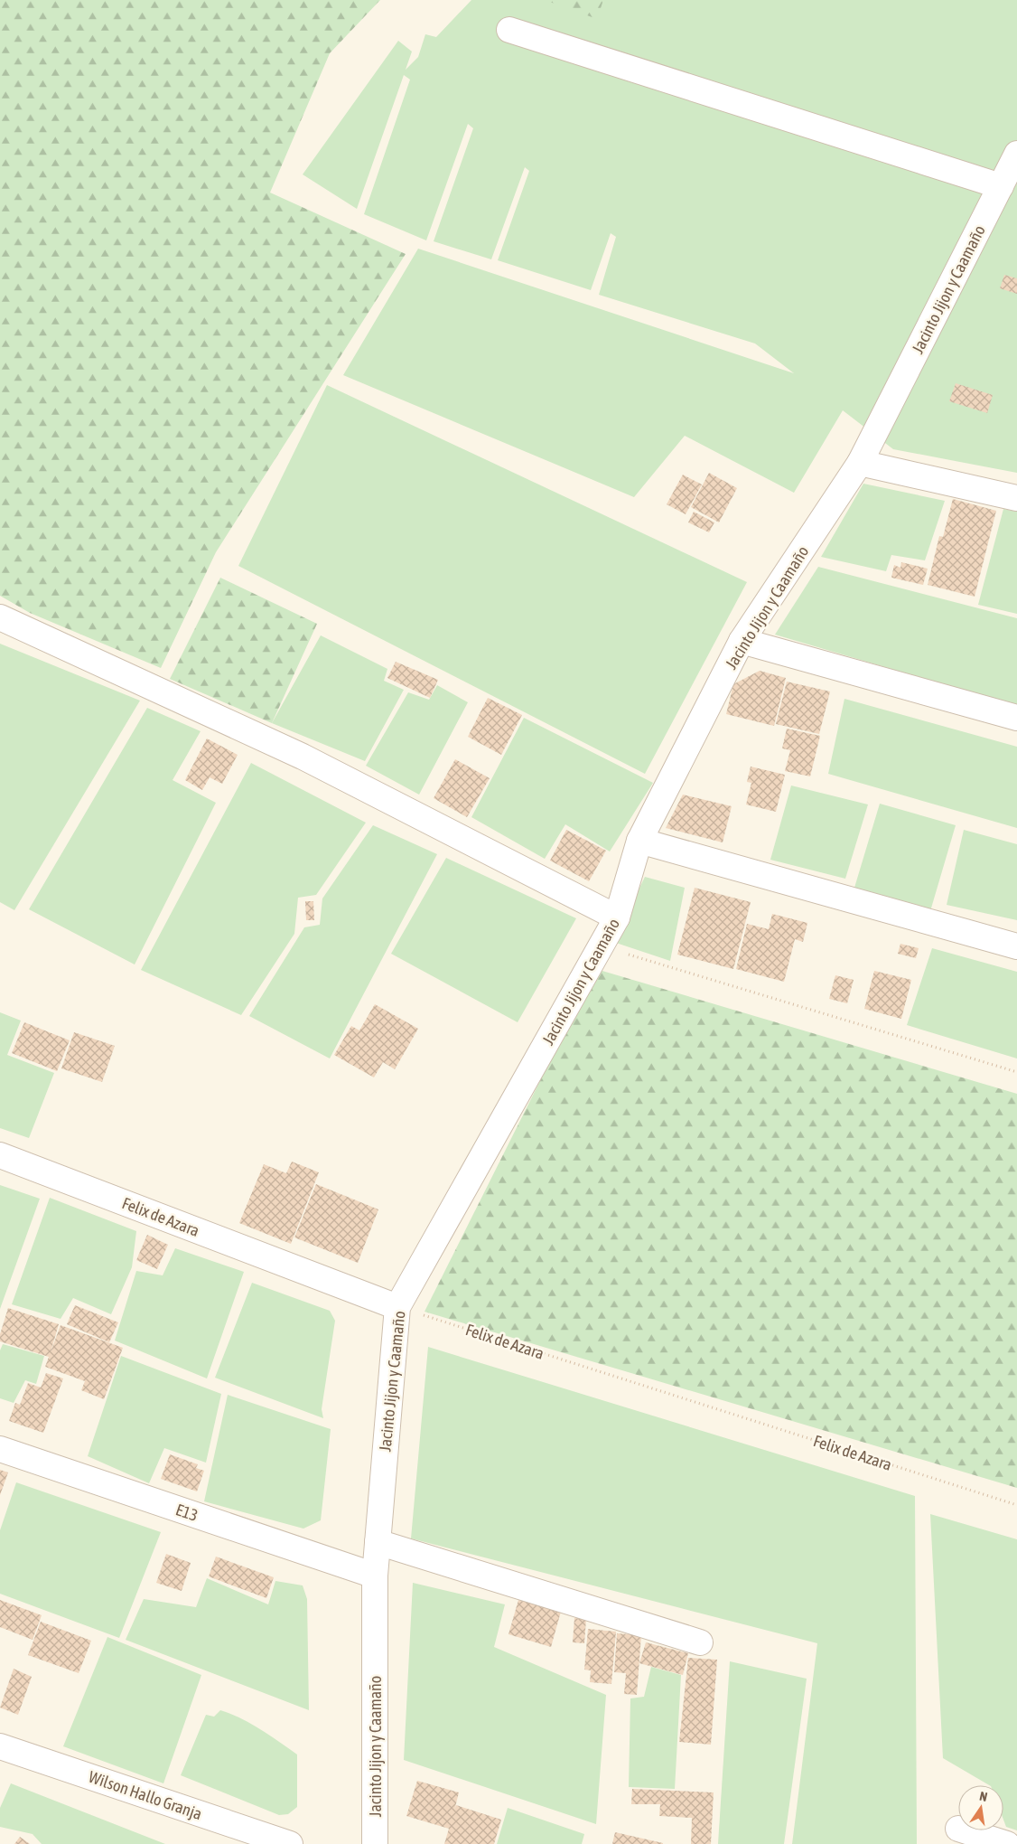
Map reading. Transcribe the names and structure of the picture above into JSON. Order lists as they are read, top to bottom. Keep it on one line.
{"streets":{"street":["Jacinto Jijon y Caamaño","Felix de Azara","E13","Wilson Hallo Granja"]},"crossings":[["Jacinto Jijon y Caamaño","Felix de Azara"],["Jacinto Jijon y Caamaño","E13"]],"north":"top"}
